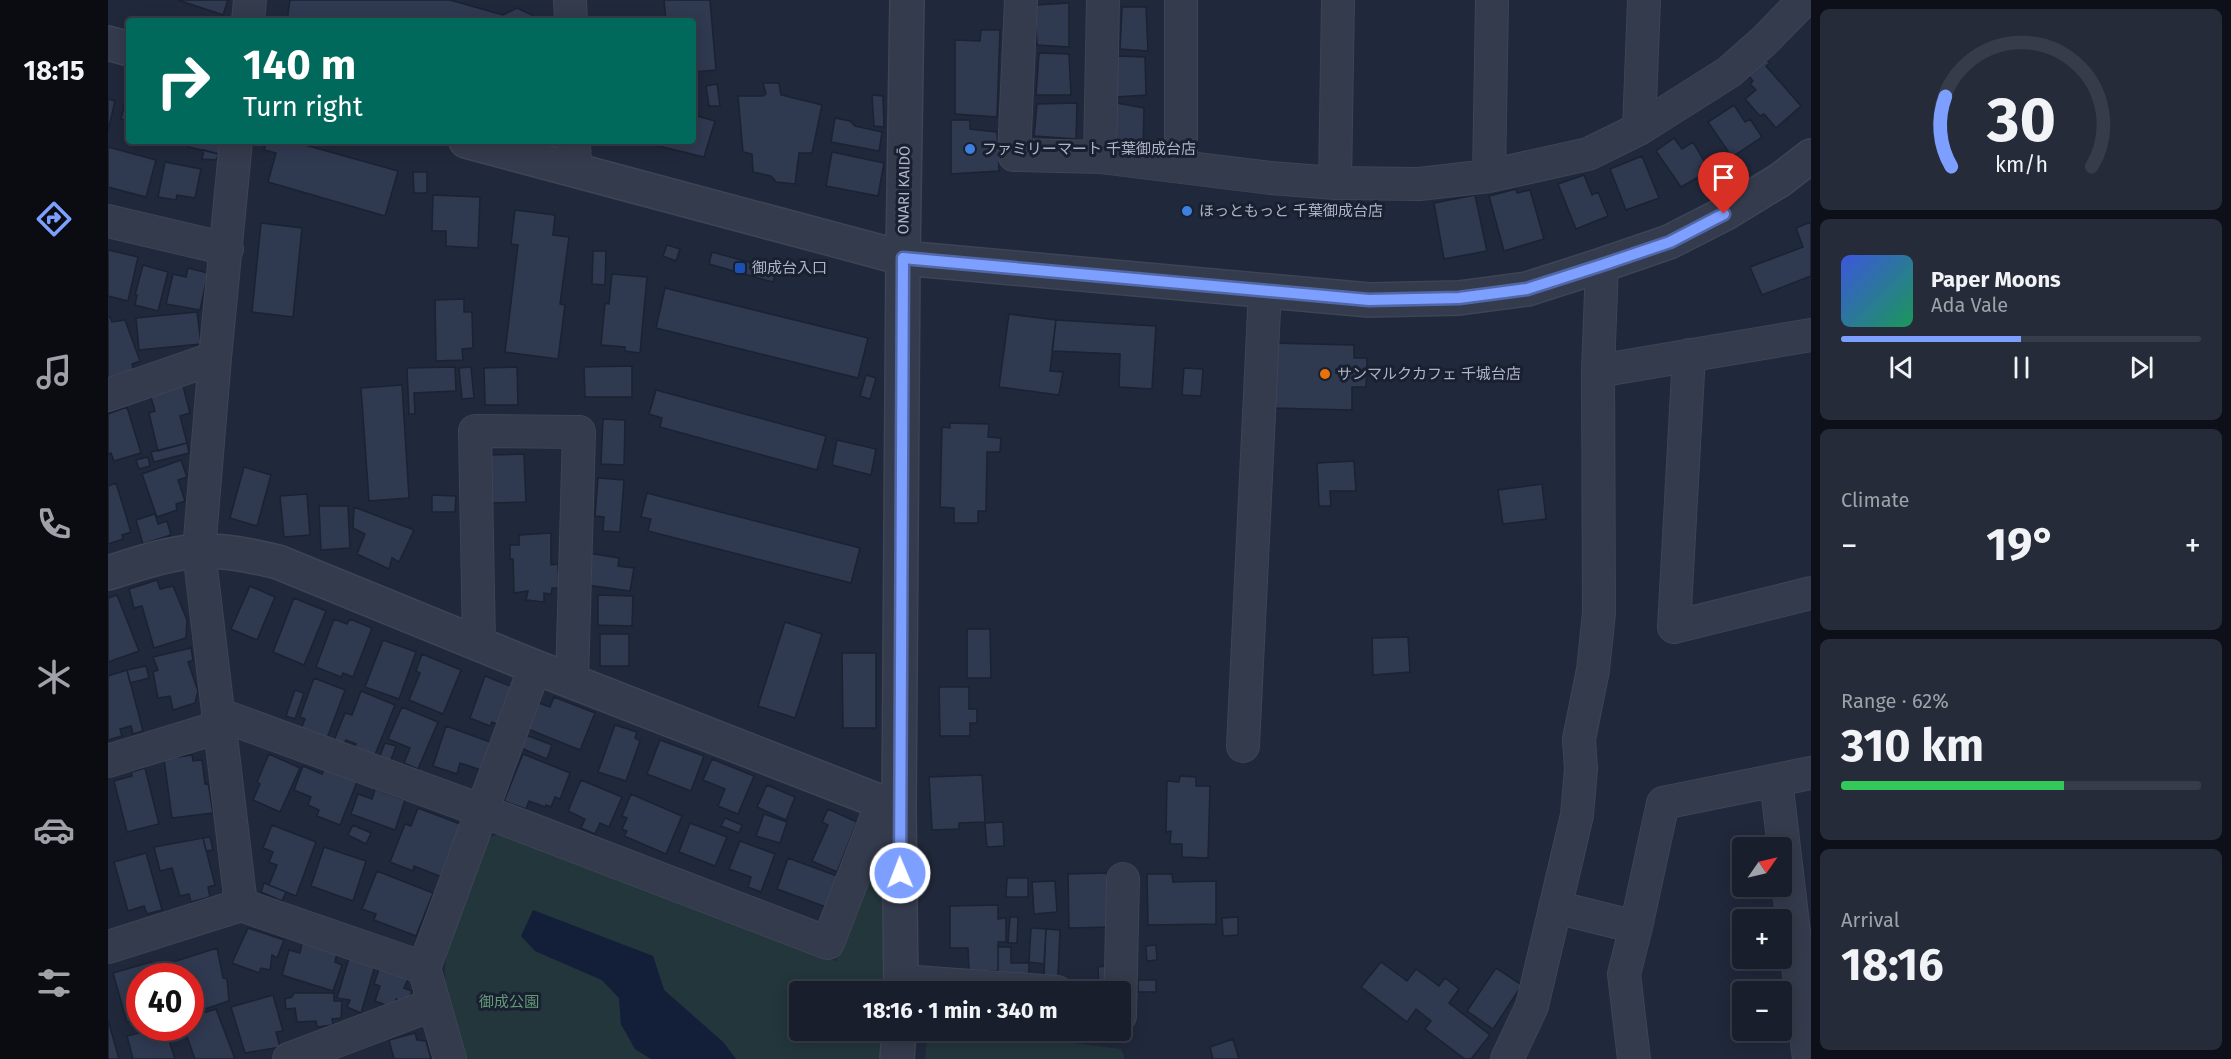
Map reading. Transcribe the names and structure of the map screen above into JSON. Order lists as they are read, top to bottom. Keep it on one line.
{"streets":{"street":["ONARI KAIDŌ"]},"parks":["御成公園"],"places":{"other":["ファミリーマート 千葉御成台店","ほっともっと 千葉御成台店","サンマルクカフェ 千城台店"],"transit":["御成台入口"]},"north":"top right","page":{"tabs":"18:15","turn":["140 m","Turn right"],"song":["Paper Moons","Ada Vale"],"tile":["Climate",["Range · 62%","310 km"],["Arrival","18:16"]],"heat":["−","19°","+"],"map_buttons":["+","−"],"limit":"40","trip":"18:16 · 1 min · 340 m","gauge":["30","km/h"]}}
